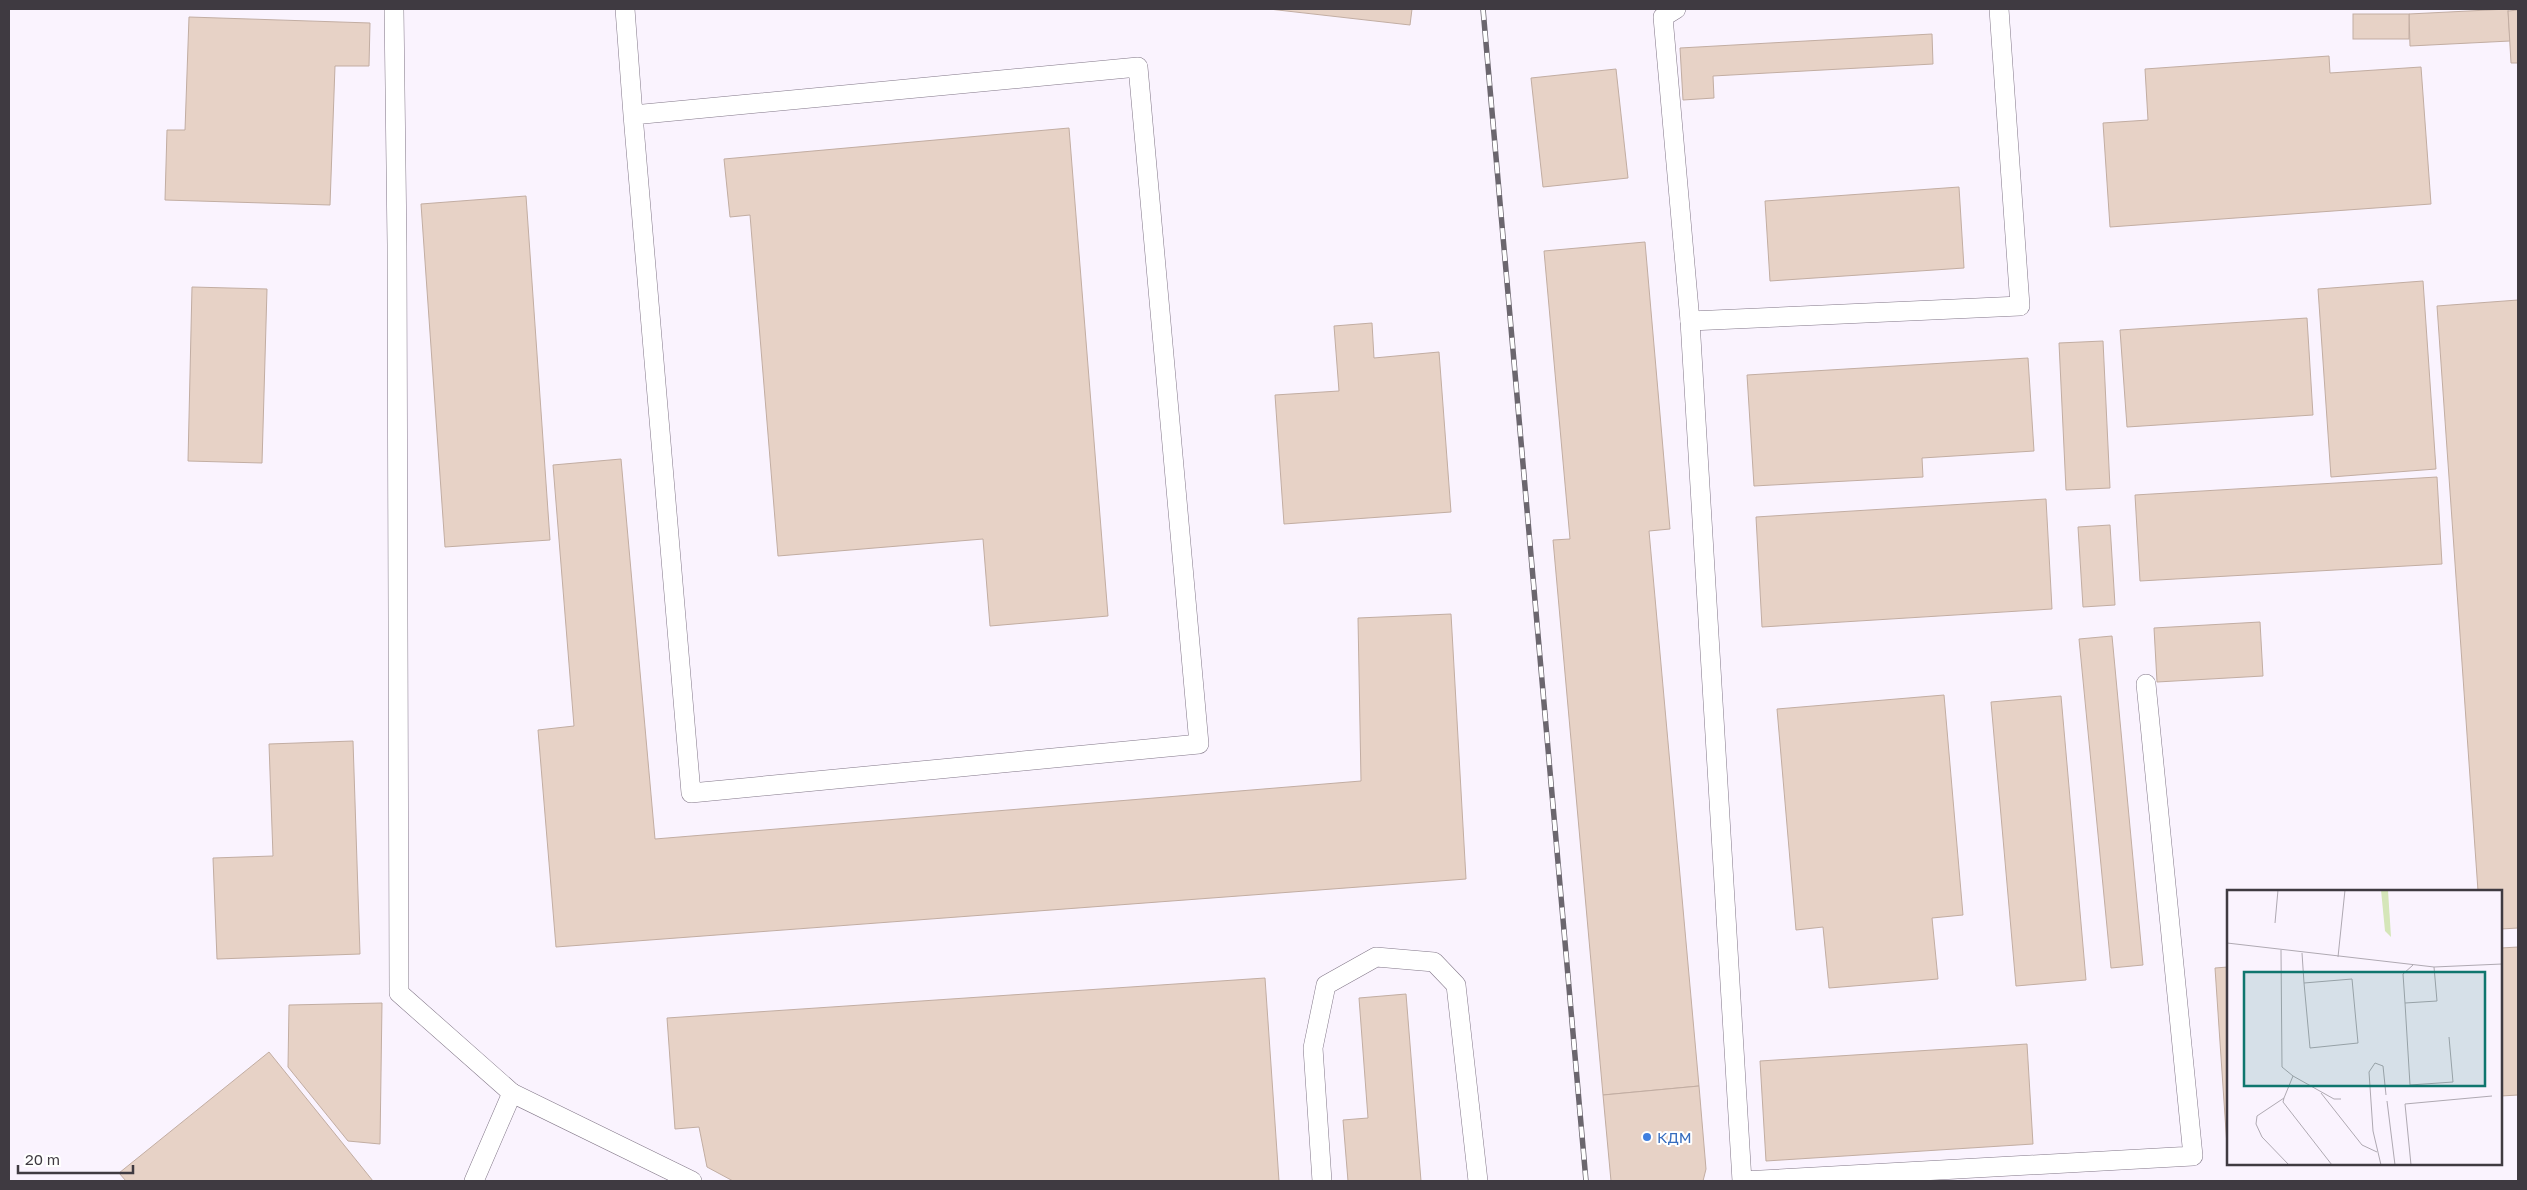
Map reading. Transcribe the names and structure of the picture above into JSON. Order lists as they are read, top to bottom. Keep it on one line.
{"places":["КДМ"],"scale_bar":"20 m"}
